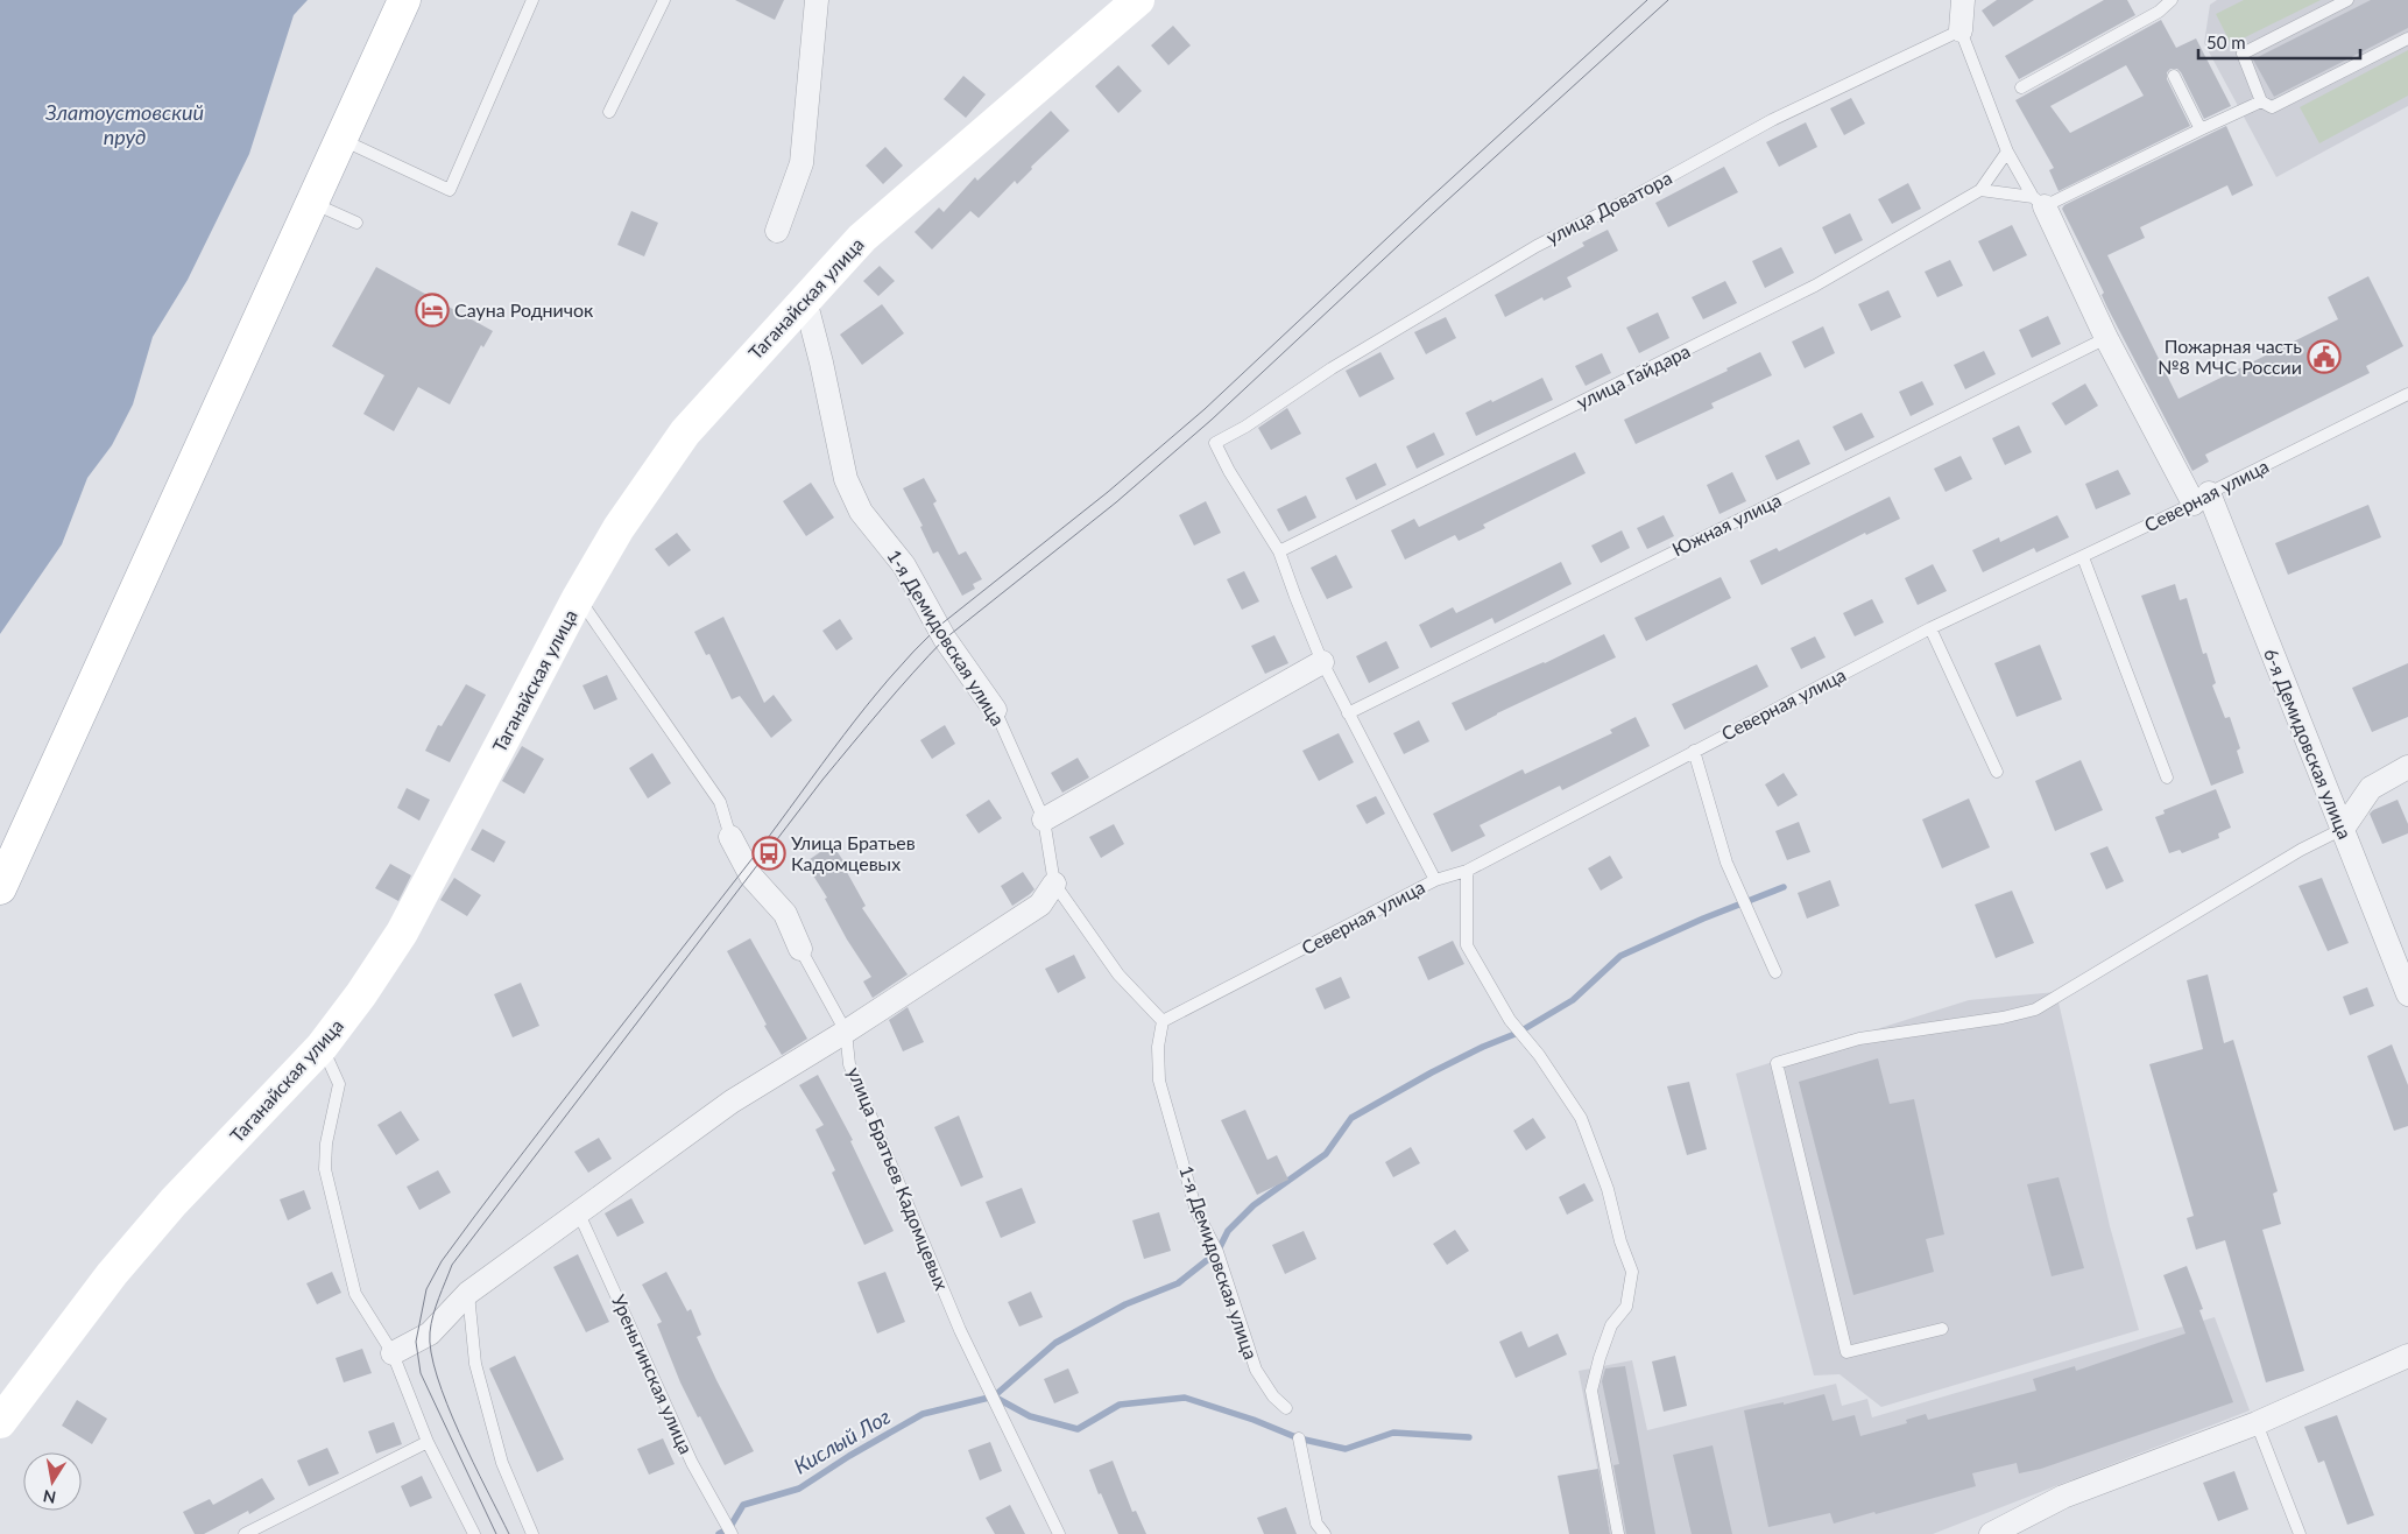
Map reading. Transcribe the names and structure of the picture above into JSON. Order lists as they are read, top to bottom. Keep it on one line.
{"streets":{"main road":["Таганайская улица"],"street":["1-я Демидовская улица","6-я Демидовская улица","улица Братьев Кадомцевых"],"lane":["улица Доватора","улица Гайдара","Северная улица","Южная улица","Уреньгинская улица"]},"crossings":[["улица Доватора","улица Гайдара"],["Таганайская улица","1-я Демидовская улица"],["Таганайская улица","улица Братьев Кадомцевых"],["Северная улица","1-я Демидовская улица"],["Северная улица","6-я Демидовская улица"],["Южная улица","6-я Демидовская улица"]],"water":["Златоустовский пруд","Кислый Лог"],"places":{"hotel":["Сауна Родничок"],"public building":["Пожарная часть №8 МЧС России"],"bus stop":["Улица Братьев Кадомцевых"]},"scale_bar":"50 m","north":"bottom"}
